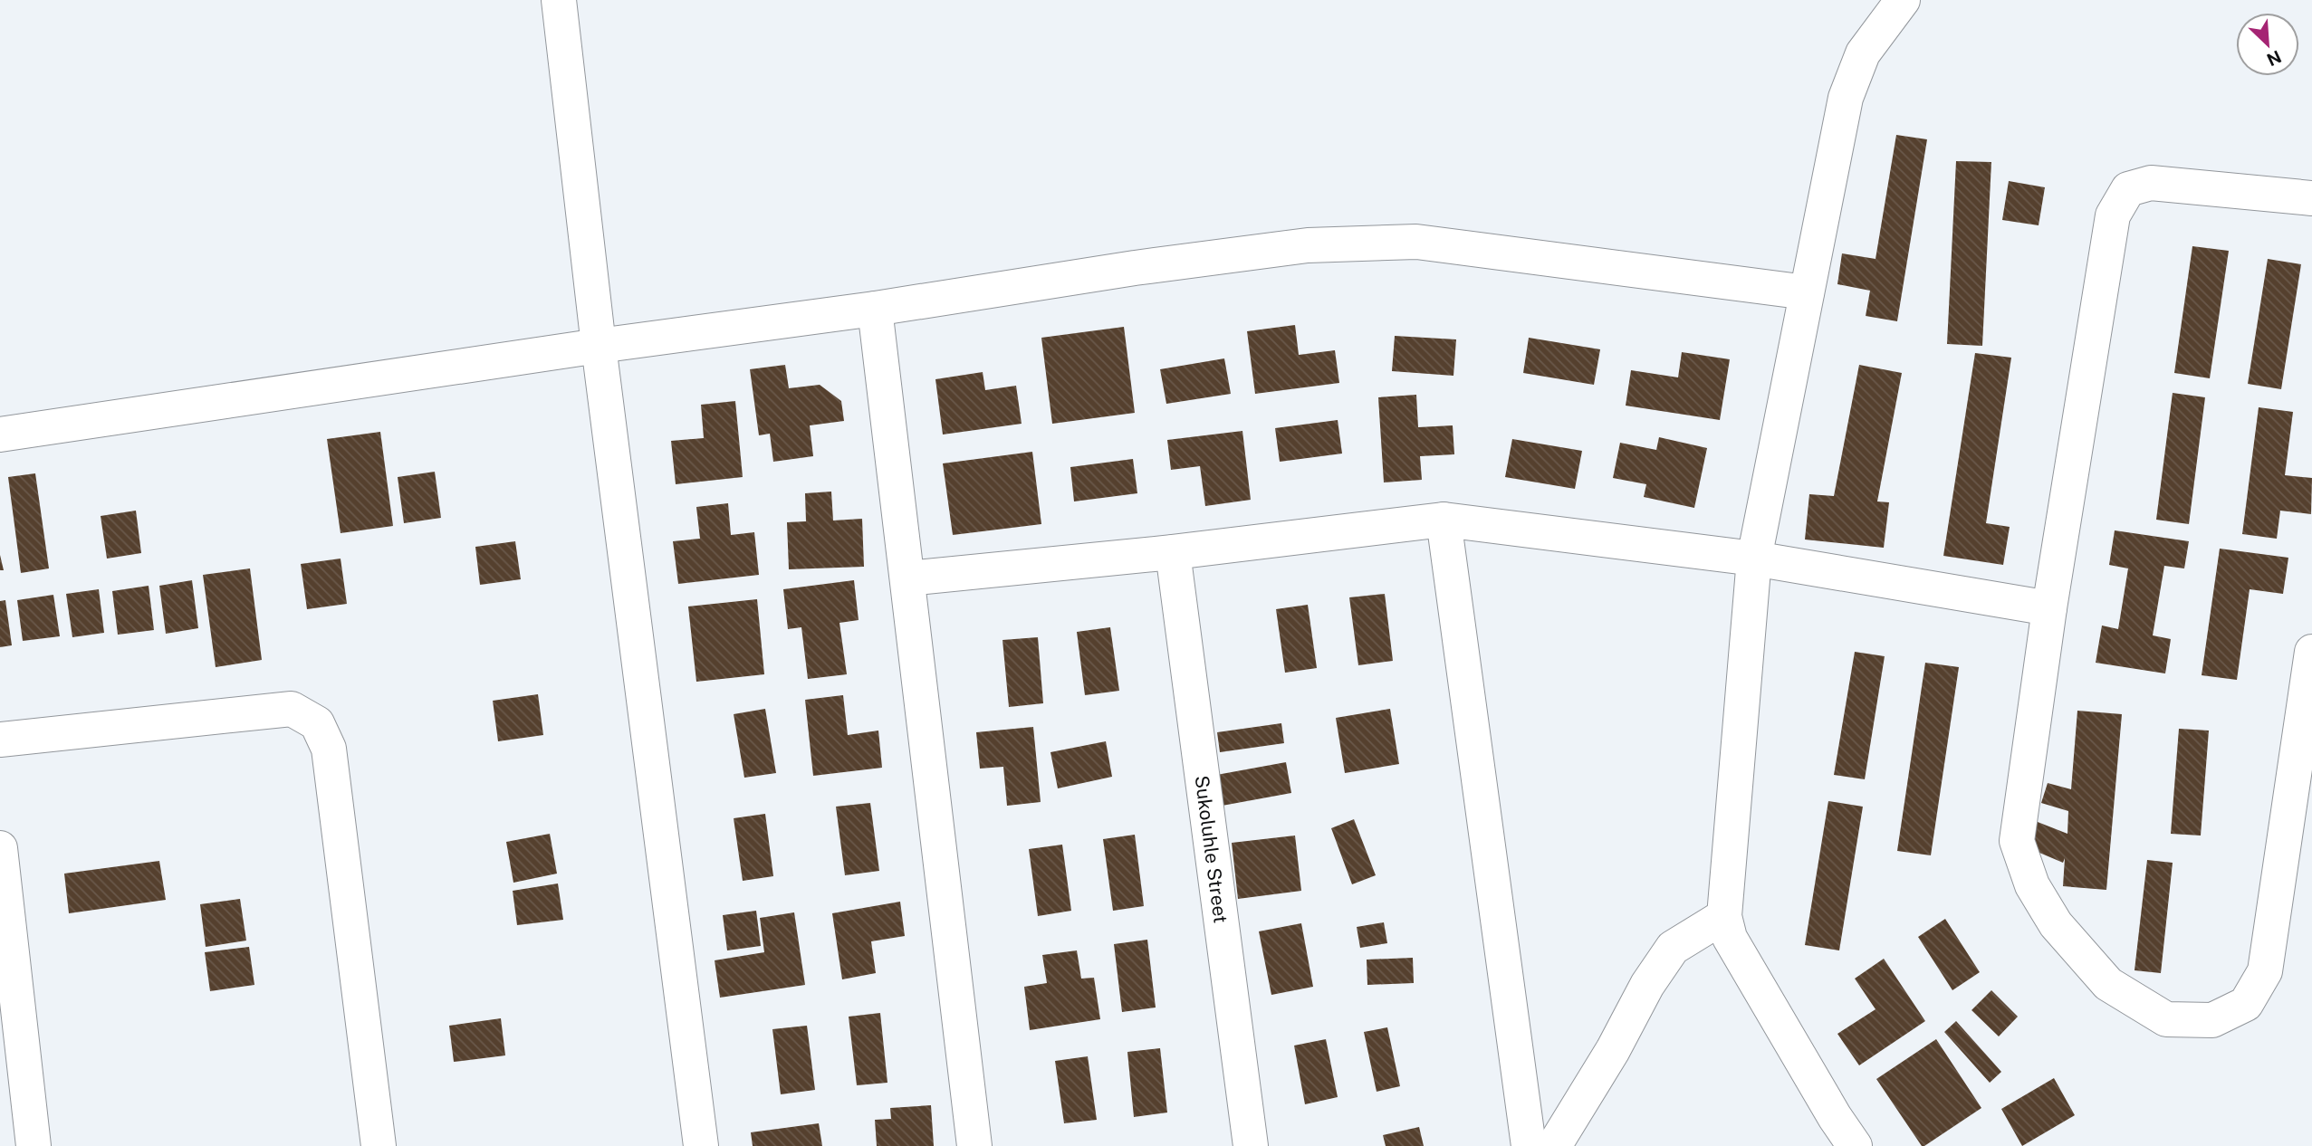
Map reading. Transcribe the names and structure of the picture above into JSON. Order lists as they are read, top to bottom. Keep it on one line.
{"streets":{"street":["Sukoluhle Street"]},"north":"bottom right"}
